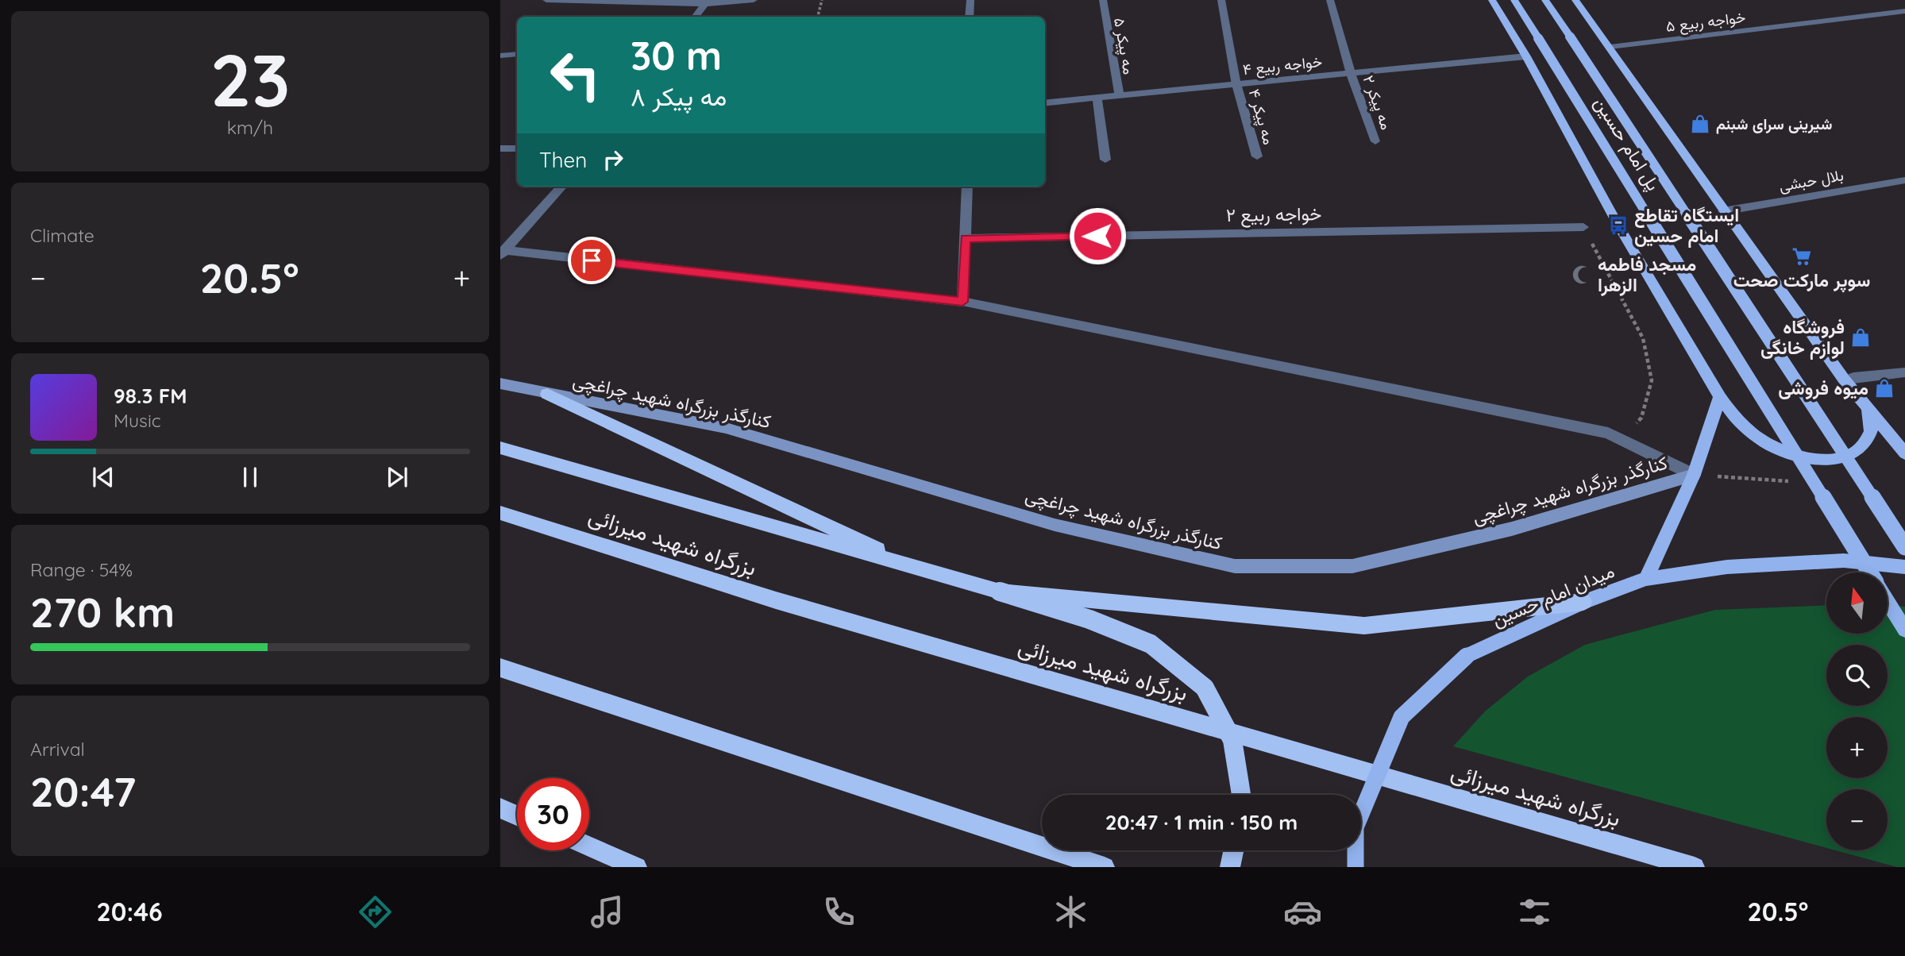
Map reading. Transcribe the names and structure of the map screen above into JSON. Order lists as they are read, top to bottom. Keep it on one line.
{"streets":{"highway":["بزرگراه شهید میرزائی"],"main road":["پل امام حسین","کنارگذر بزرگراه شهید چراغچی","میدان امام حسین"],"street":["خواجه ربیع ۵","مه پیکر ۵","خواجه ربیع ۴","مه پیکر ۲","مه پیکر ۴","بلال حبشی","خواجه ربیع ۲"]},"crossings":[["مه پیکر ۵","خواجه ربیع ۴"],["خواجه ربیع ۴","مه پیکر ۲"],["خواجه ربیع ۴","مه پیکر ۴"]],"places":{"shop":["شیرینی سرای شبنم","فروشگاه لوازم خانگی","میوه فروشی"],"bus stop":["ایستگاه تقاطع امام حسین"],"supermarket":["سوپر مارکت صحت"],"mosque":["مسجد فاطمه الزهرا"]},"north":"top","page":{"tile":[["23","km/h"],"Climate",["Range · 54%","270 km"],["Arrival","20:47"]],"turn":["30 m","مه پیکر ۸"],"then":"Then","heat":["−","20.5°","+"],"song":["98.3 FM","Music"],"map_buttons":["+","−"],"limit":"30","trip":"20:47 · 1 min · 150 m","tabs":["20:46","20.5°"]}}
